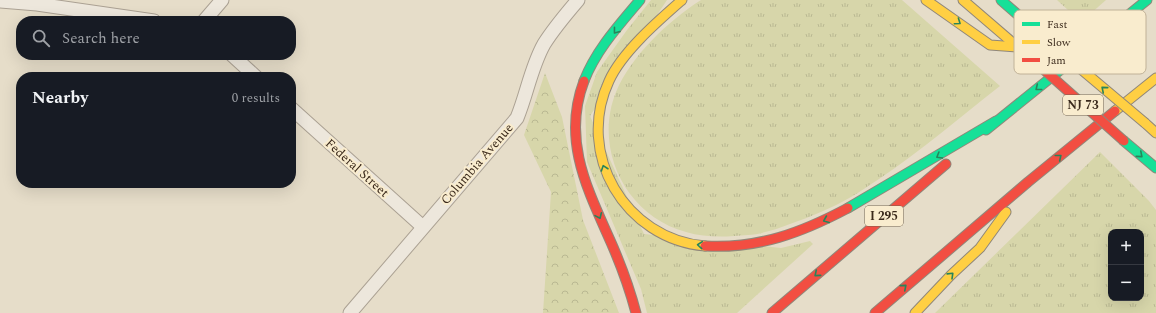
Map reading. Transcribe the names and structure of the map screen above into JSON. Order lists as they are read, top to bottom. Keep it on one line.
{"streets":{"highway":["NJ 73","I 295"],"street":["Columbia Avenue","Federal Street"]},"crossings":[["Columbia Avenue","Federal Street"]],"legend":["Fast","Slow","Jam"],"page":{"search":"Search here","heading":["Nearby","0 results"],"map_buttons":["+","−"]}}
